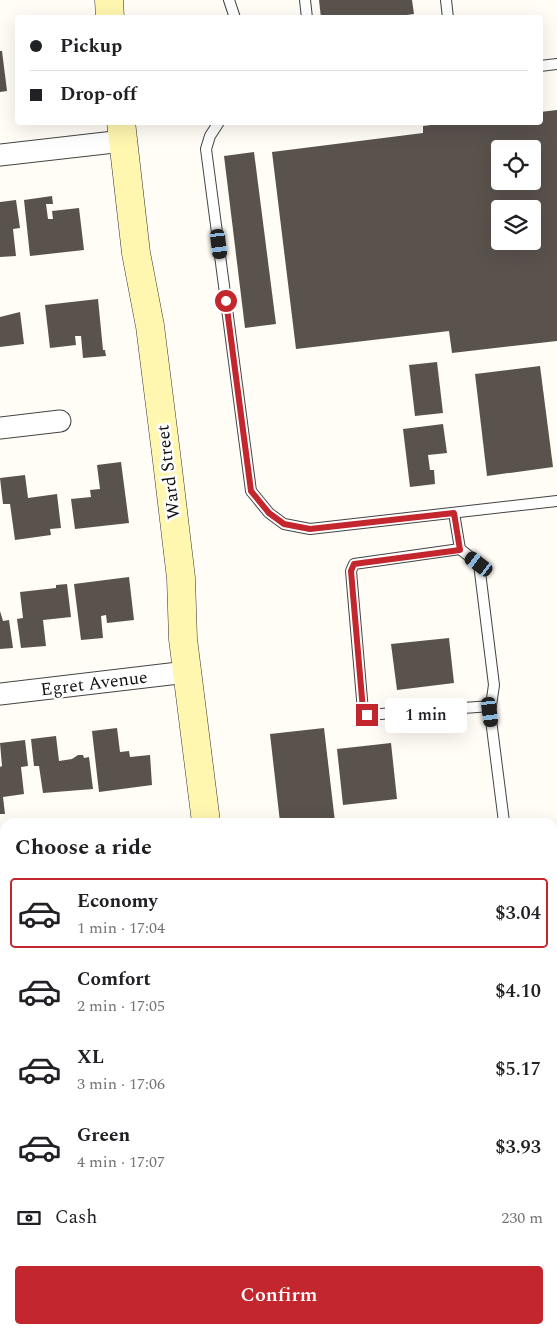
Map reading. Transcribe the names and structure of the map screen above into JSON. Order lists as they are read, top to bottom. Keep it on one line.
{"streets":{"street":["Ward Street","Egret Avenue"]},"crossings":[["Ward Street","Egret Avenue"]],"page":{"banner":["Pickup","Drop-off"],"bubble":"1 min","heading":"Choose a ride","list":[{"name":"Economy","note":"1 min · 17:04","value":"$3.04"},{"name":"Comfort","note":"2 min · 17:05","value":"$4.10"},{"name":"XL","note":"3 min · 17:06","value":"$5.17"},{"name":"Green","note":"4 min · 17:07","value":"$3.93"}],"pay":["Cash","230 m"],"buttons":"Confirm"}}
